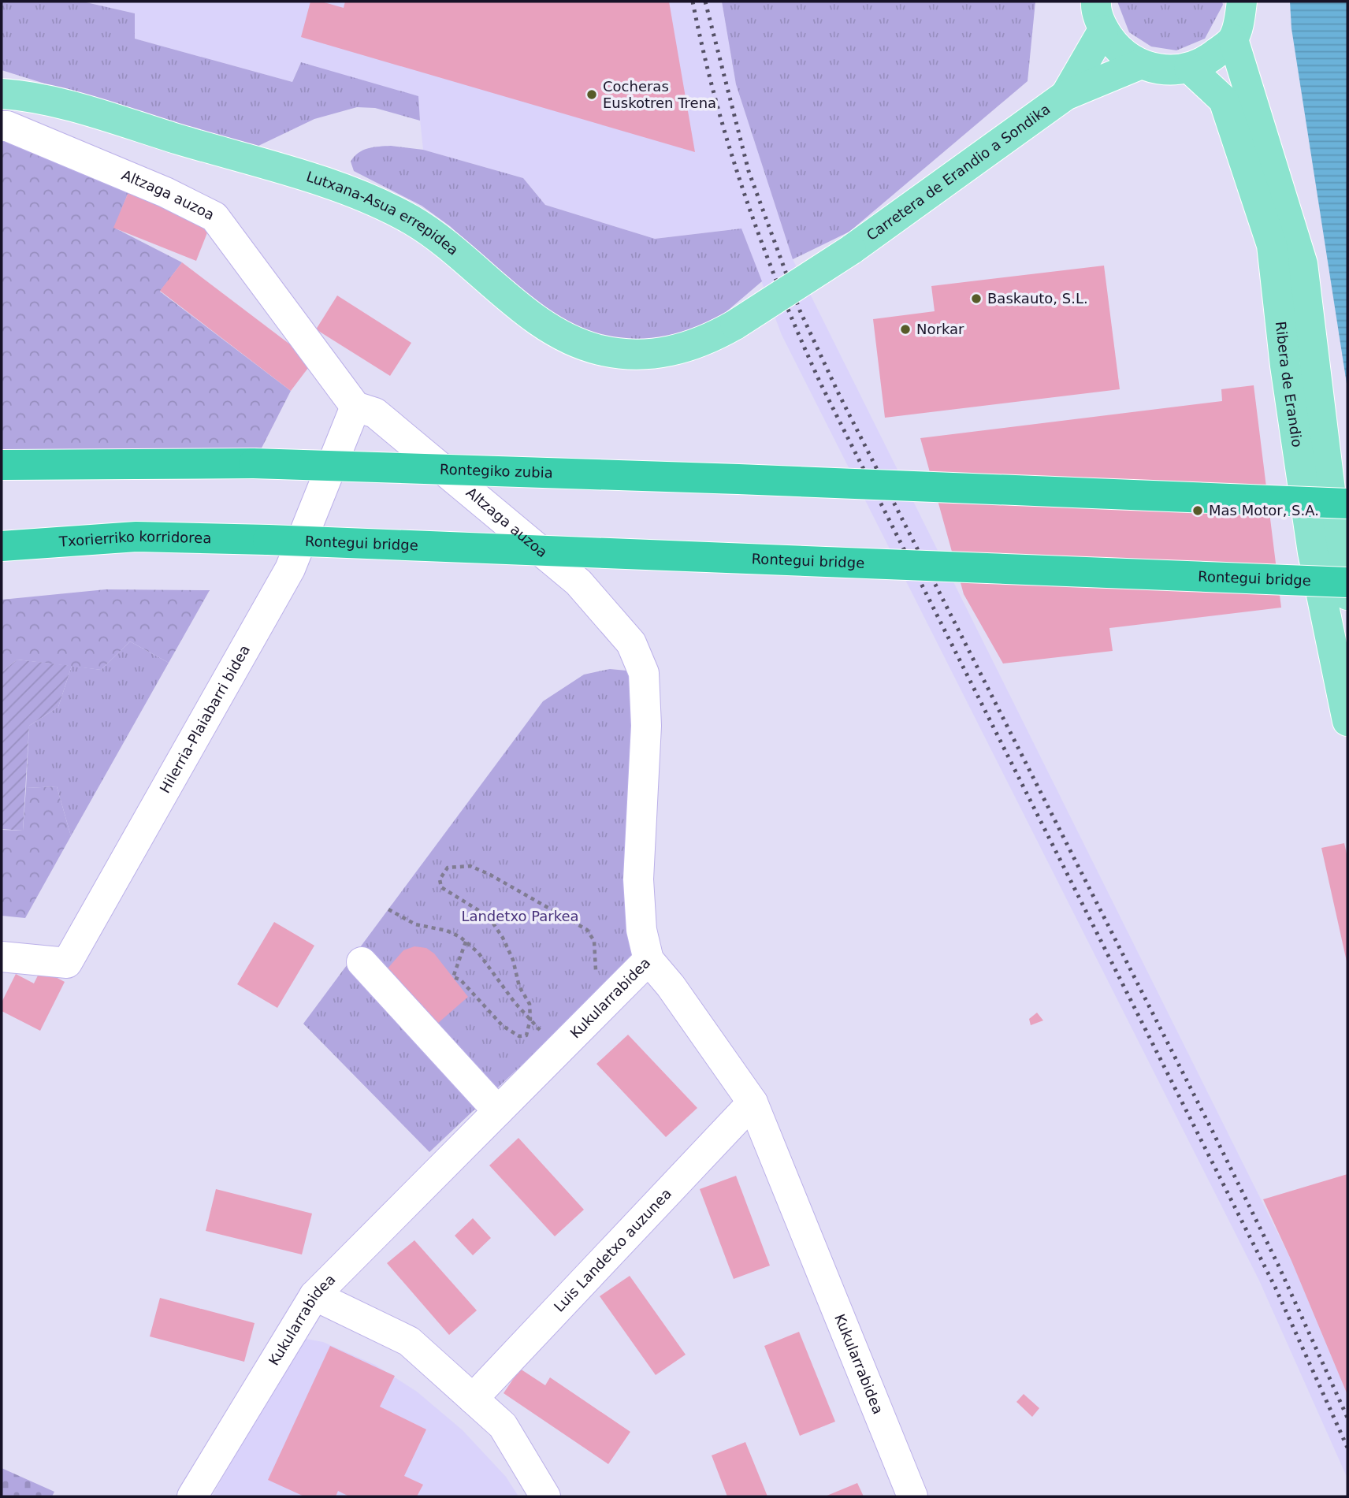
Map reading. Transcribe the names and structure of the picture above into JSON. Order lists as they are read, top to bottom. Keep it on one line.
{"streets":{"highway":["Rontegiko zubia","Txorierriko korridorea","Rontegui bridge"],"main road":["Carretera de Erandio a Sondika","Lutxana-Asua errepidea","Ribera de Erandio"],"street":["Altzaga auzoa","Hilerria-Plaiabarri bidea","Kukularrabidea","Luis Landetxo auzunea"]},"crossings":[["Carretera de Erandio a Sondika","Lutxana-Asua errepidea"],["Altzaga auzoa","Hilerria-Plaiabarri bidea"],["Altzaga auzoa","Kukularrabidea"],["Txorierriko korridorea","Rontegui bridge"],["Kukularrabidea","Luis Landetxo auzunea"]],"parks":["Landetxo Parkea"],"places":["Cocheras Euskotren Trena","Baskauto, S.L.","Norkar","Mas Motor, S.A."]}
